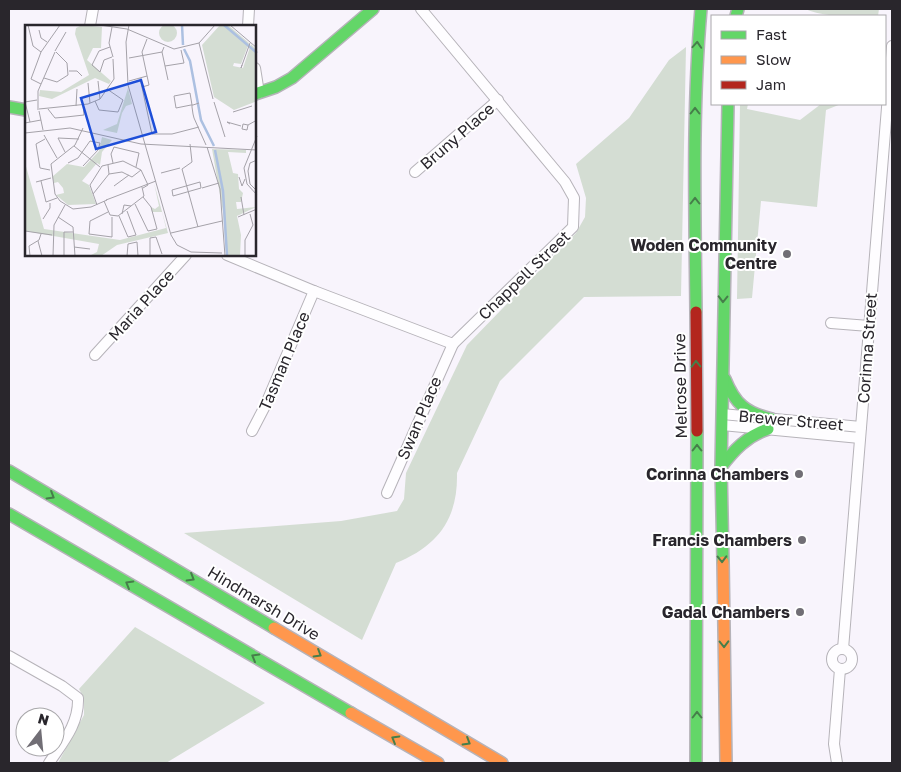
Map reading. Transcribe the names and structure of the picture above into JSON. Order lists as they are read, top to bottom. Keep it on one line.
{"streets":{"main road":["Melrose Drive","Hindmarsh Drive"],"street":["Bruny Place","Chappell Street","Maria Place","Corinna Street","Tasman Place","Swan Place","Brewer Street"]},"crossings":[["Bruny Place","Chappell Street"],["Chappell Street","Swan Place"],["Corinna Street","Brewer Street"],["Melrose Drive","Brewer Street"]],"places":["Woden Community Centre","Corinna Chambers","Francis Chambers","Gadal Chambers"],"legend":["Fast","Slow","Jam"],"north":"top"}
